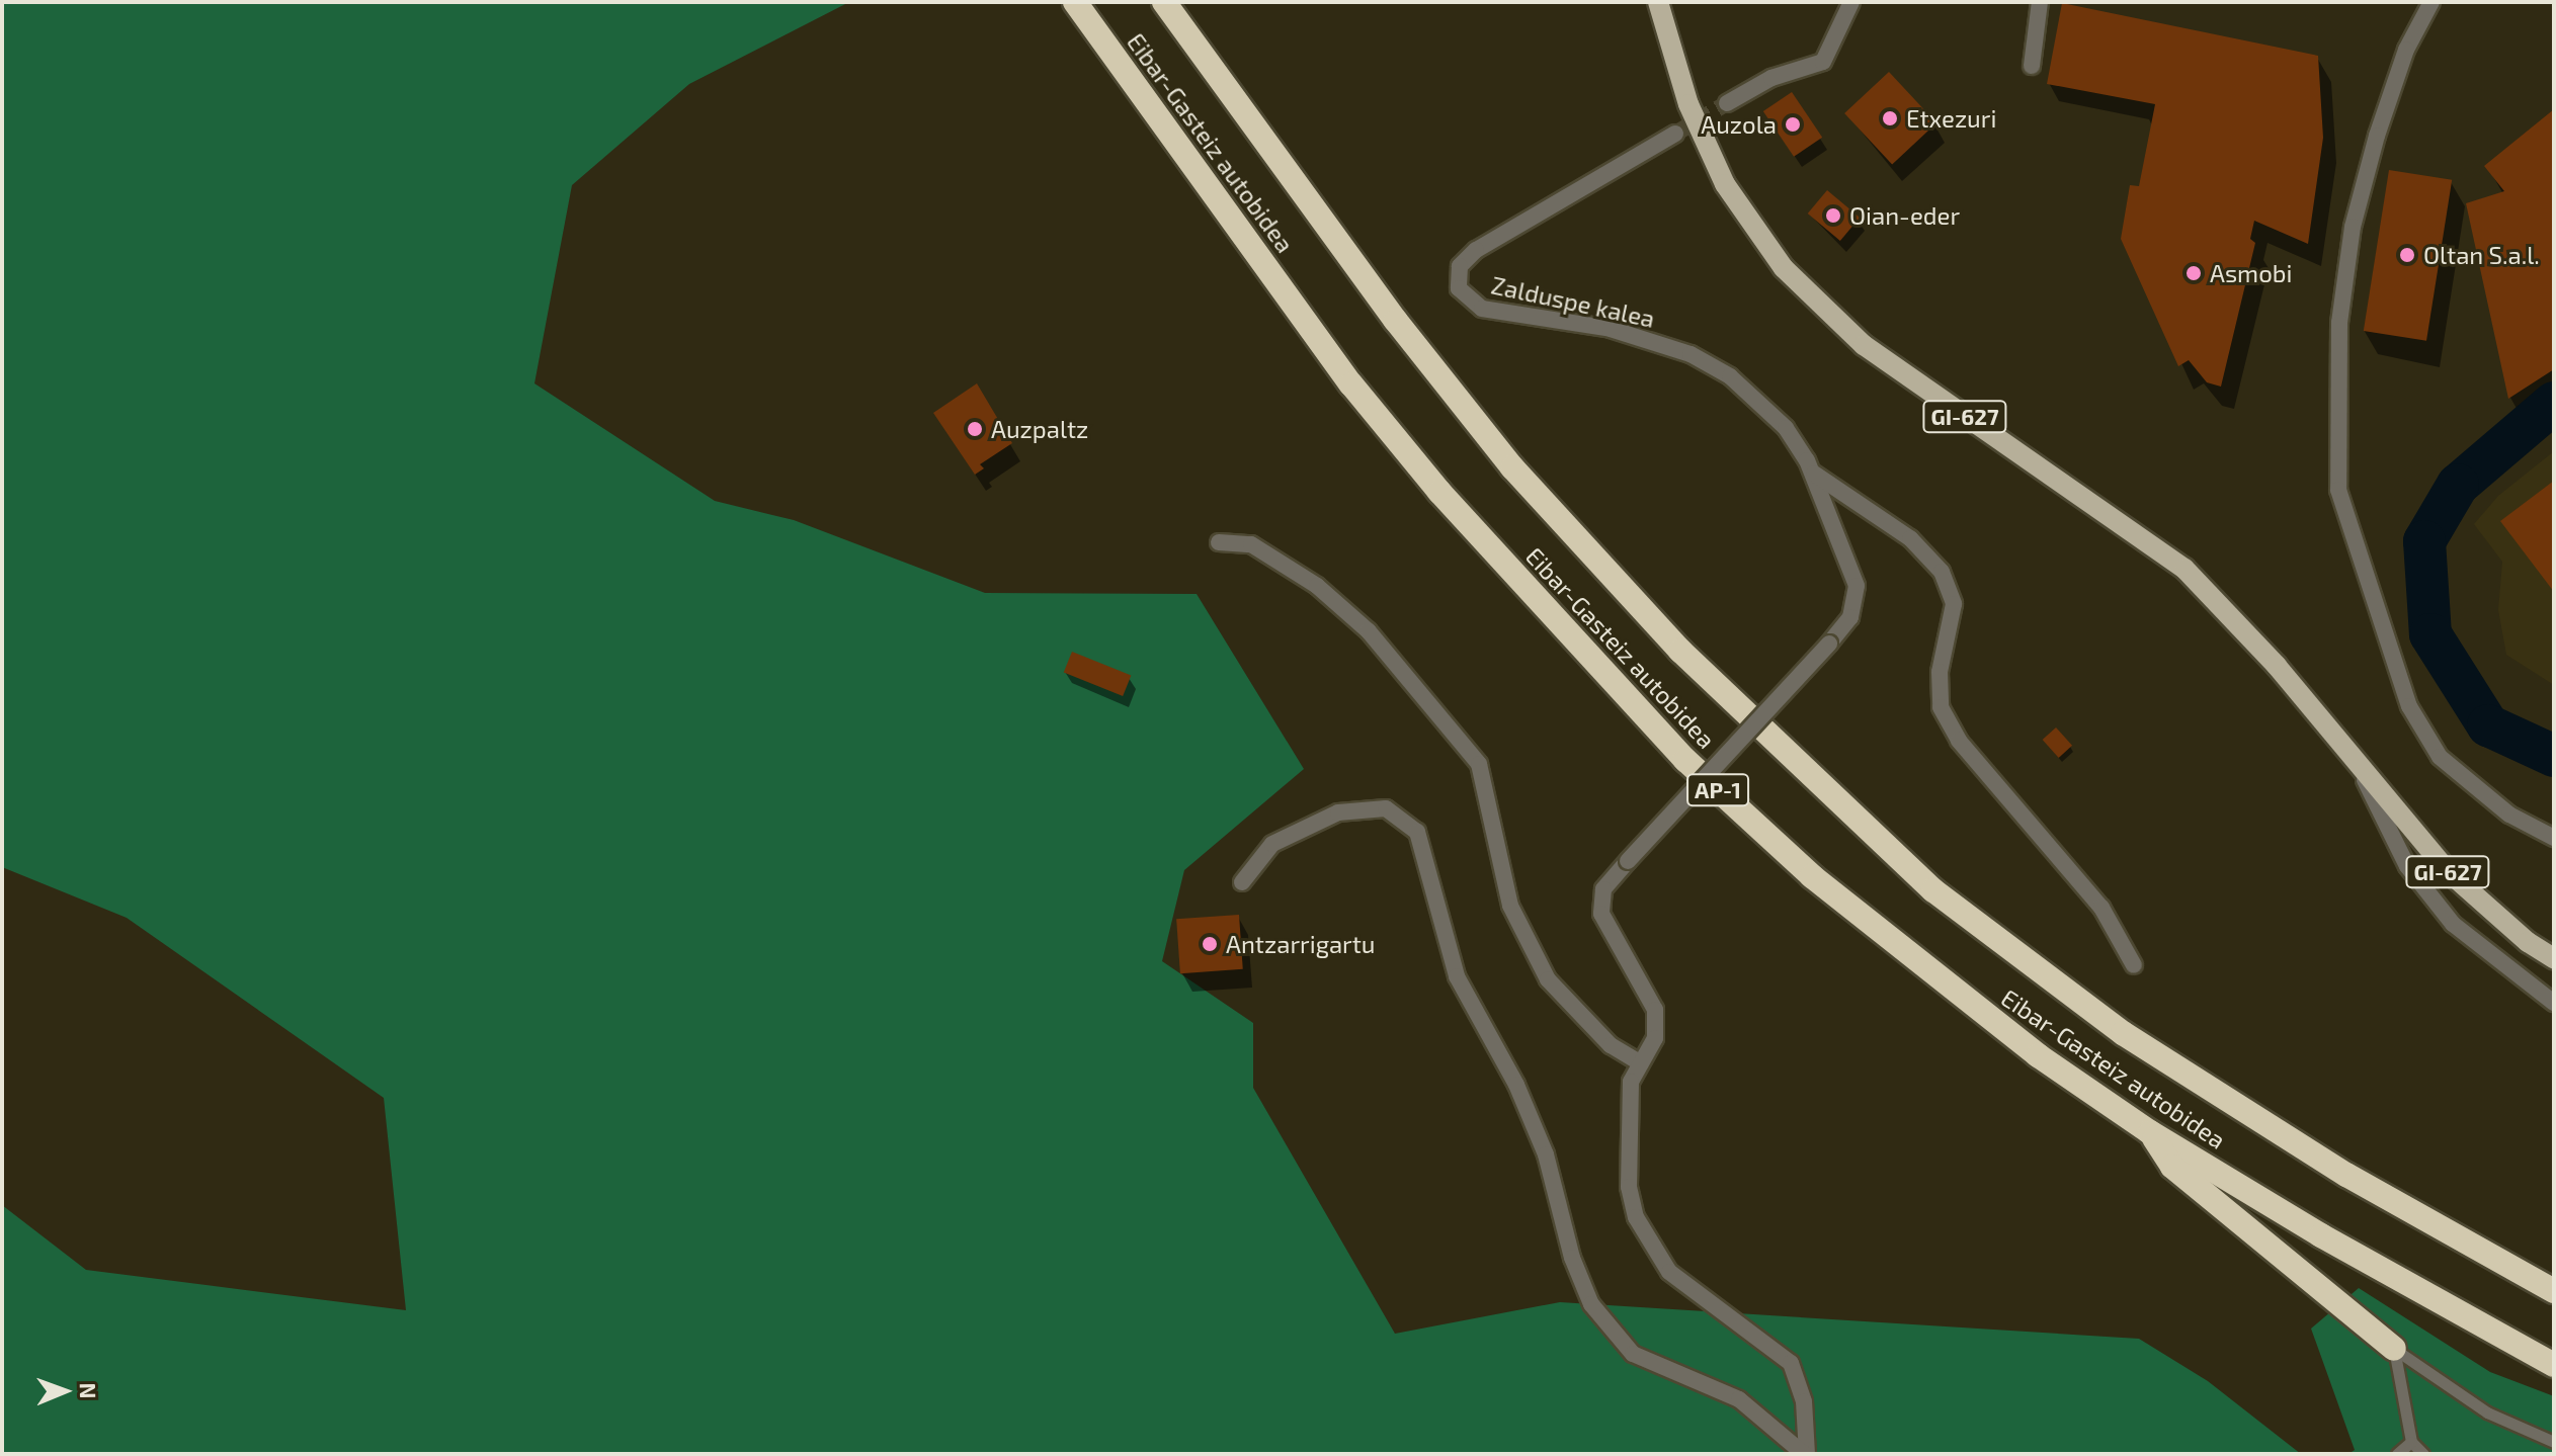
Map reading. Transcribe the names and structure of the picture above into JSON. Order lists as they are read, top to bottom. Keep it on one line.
{"streets":{"highway":["Eibar-Gasteiz autobidea","AP-1"],"main road":["GI-627"],"street":["Zalduspe kalea"]},"places":["Etxezuri","Auzola","Oian-eder","Oltan S.a.l.","Asmobi","Auzpaltz","Antzarrigartu"],"north":"right"}
